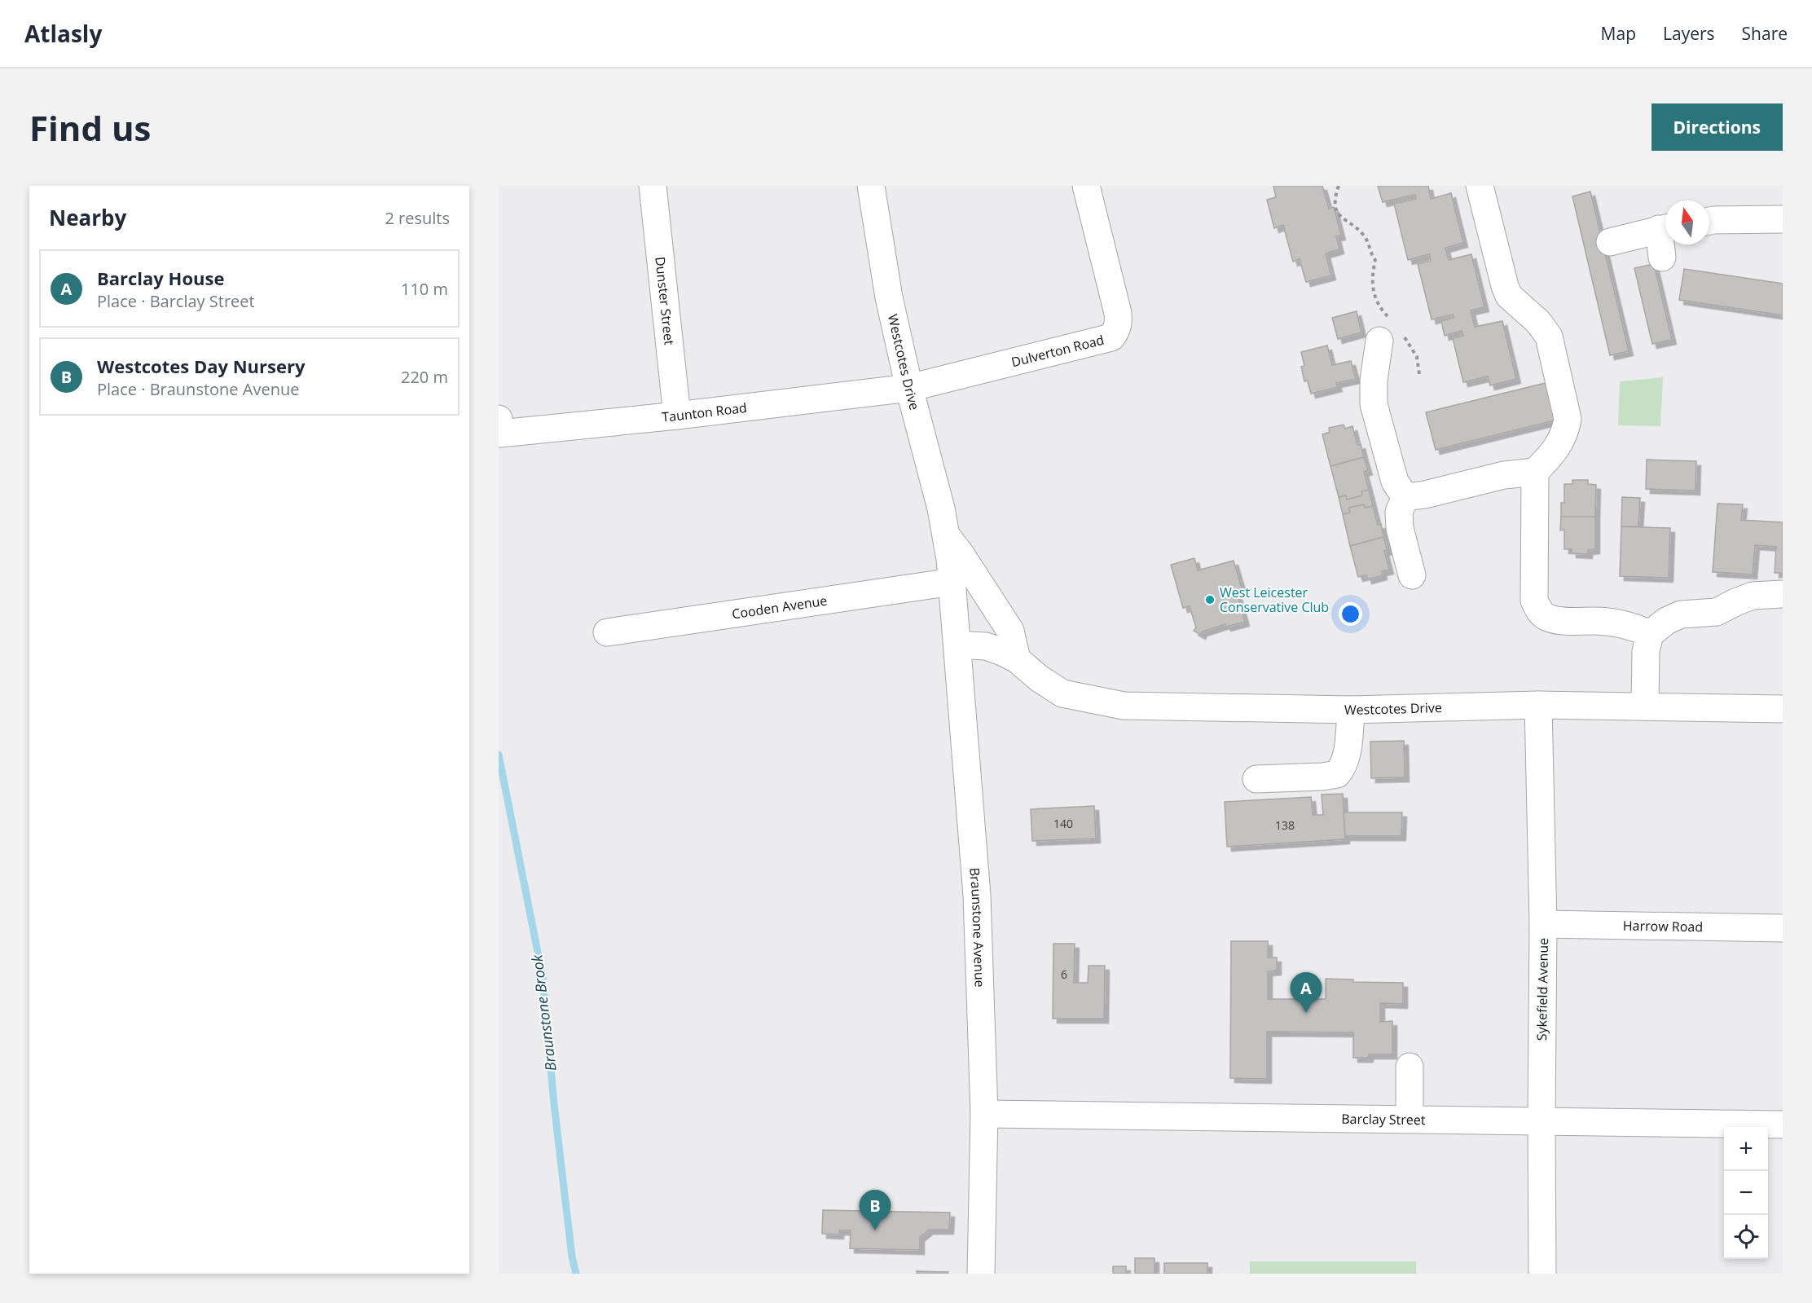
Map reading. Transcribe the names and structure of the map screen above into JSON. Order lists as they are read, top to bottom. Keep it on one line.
{"streets":{"street":["Dunster Street","Dulverton Road","Westcotes Drive","Taunton Road","Cooden Avenue","Harrow Road","Braunstone Avenue","Sykefield Avenue","Barclay Street"]},"crossings":[["Dunster Street","Taunton Road"],["Dulverton Road","Westcotes Drive"],["Dulverton Road","Taunton Road"],["Westcotes Drive","Taunton Road"],["Westcotes Drive","Cooden Avenue"],["Westcotes Drive","Braunstone Avenue"],["Westcotes Drive","Sykefield Avenue"],["Cooden Avenue","Braunstone Avenue"],["Harrow Road","Sykefield Avenue"],["Braunstone Avenue","Barclay Street"],["Sykefield Avenue","Barclay Street"]],"water":["Braunstone Brook"],"places":["West Leicester Conservative Club"],"house_numbers":["140","138","6"],"north":"top","page":{"header":"Atlasly","nav":["Map","Layers","Share"],"buttons":"Directions","title":"Find us","heading":["Nearby","2 results"],"list":[{"mark":"A","name":"Barclay House","note":"Place · Barclay Street","value":"110 m"},{"mark":"B","name":"Westcotes Day Nursery","note":"Place · Braunstone Avenue","value":"220 m"}],"pins":["A","B"],"map_buttons":["+","−"]}}
